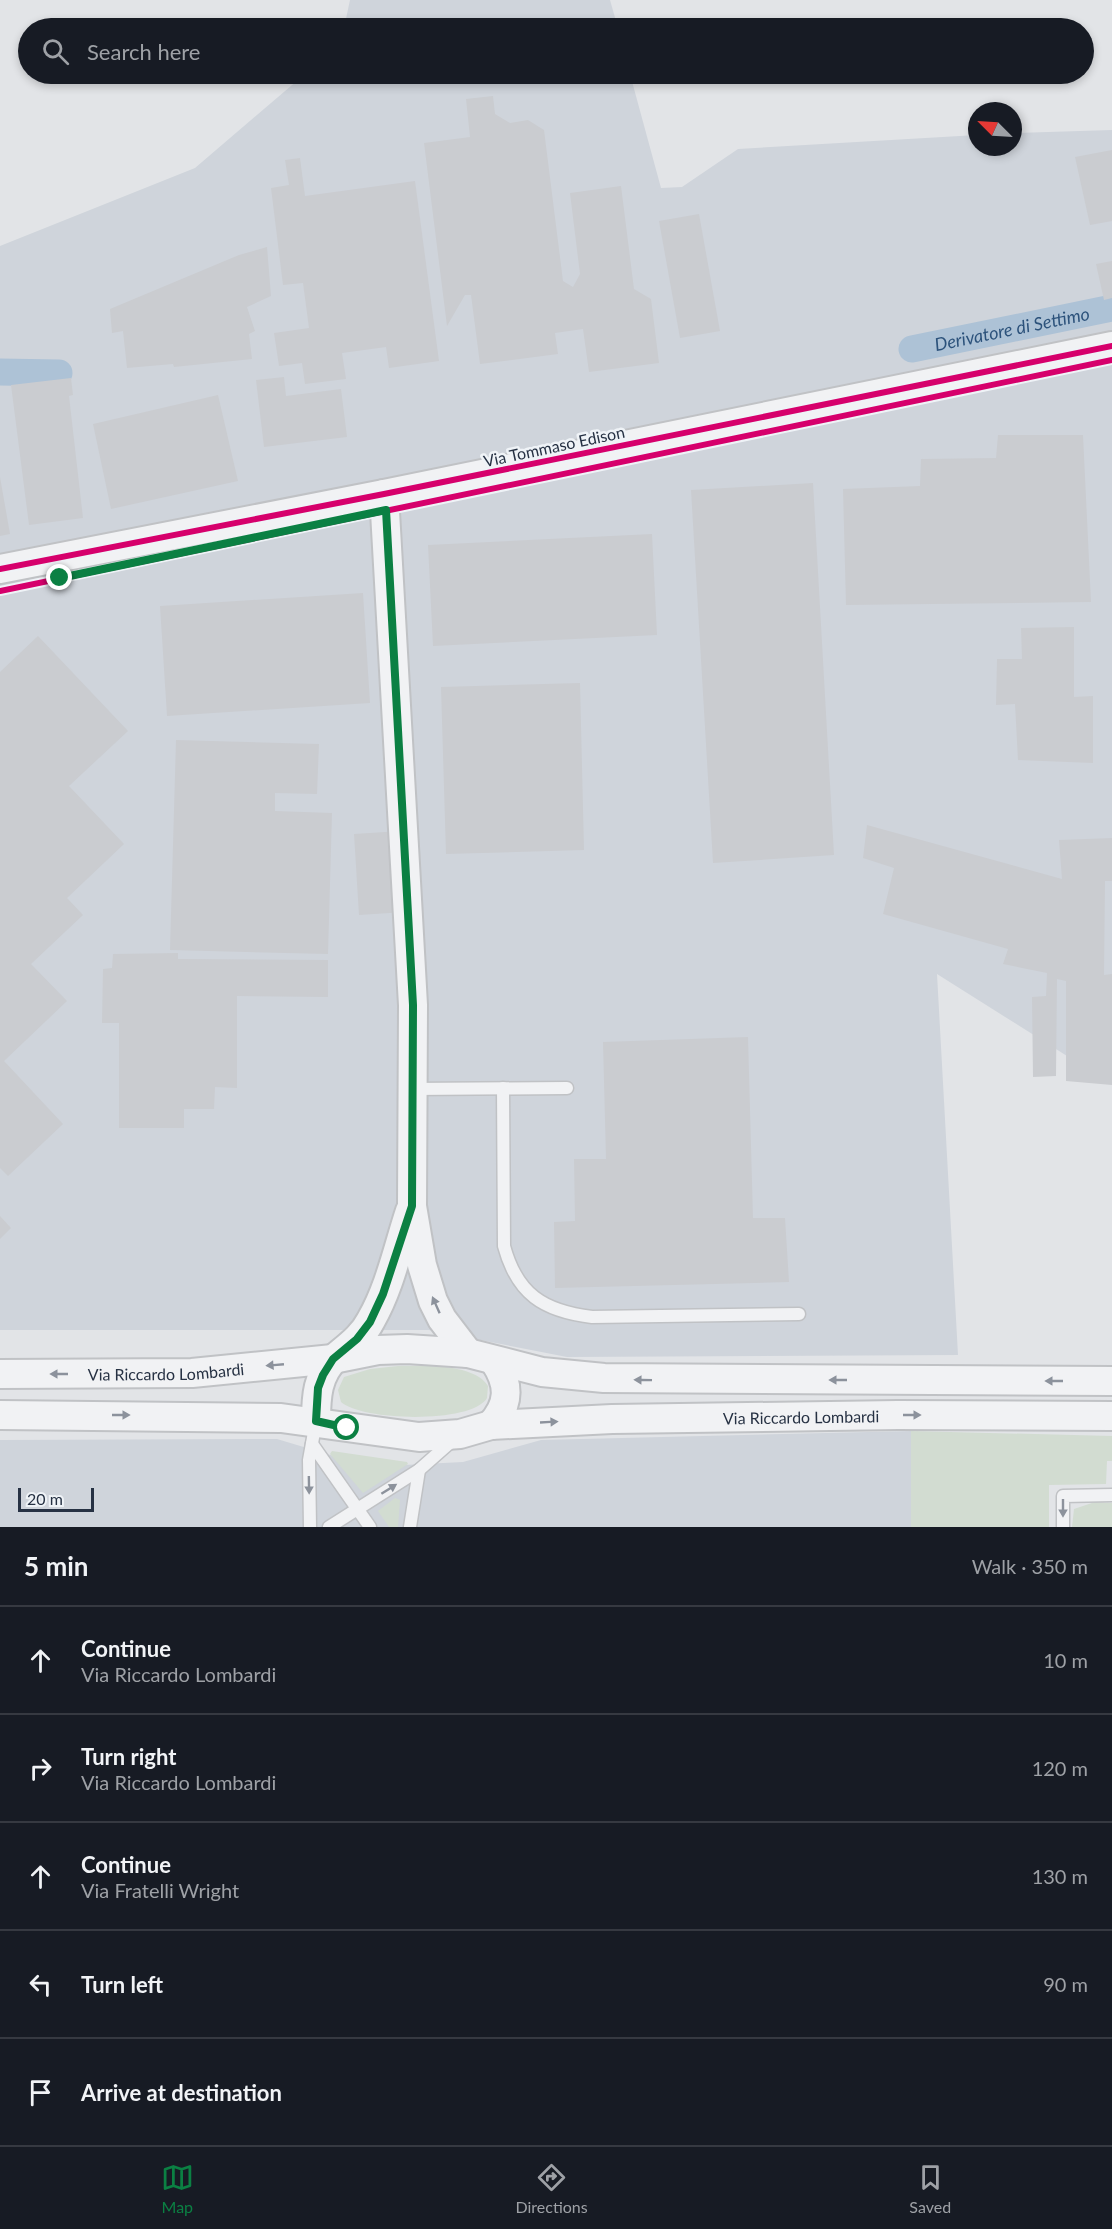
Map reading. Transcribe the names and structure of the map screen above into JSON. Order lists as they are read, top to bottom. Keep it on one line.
{"streets":{"street":["Via Tommaso Edison","Via Riccardo Lombardi"]},"water":["Derivatore di Settimo"],"scale_bar":"20 m","north":"top left","page":{"search":"Search here","scale":"20 m","heading":["5 min","Walk · 350 m"],"list":[["Continue","Via Riccardo Lombardi","10 m"],["Turn right","Via Riccardo Lombardi","120 m"],["Continue","Via Fratelli Wright","130 m"],["Turn left","90 m"],"Arrive at destination"],"nav":["Map","Directions","Saved"]}}
